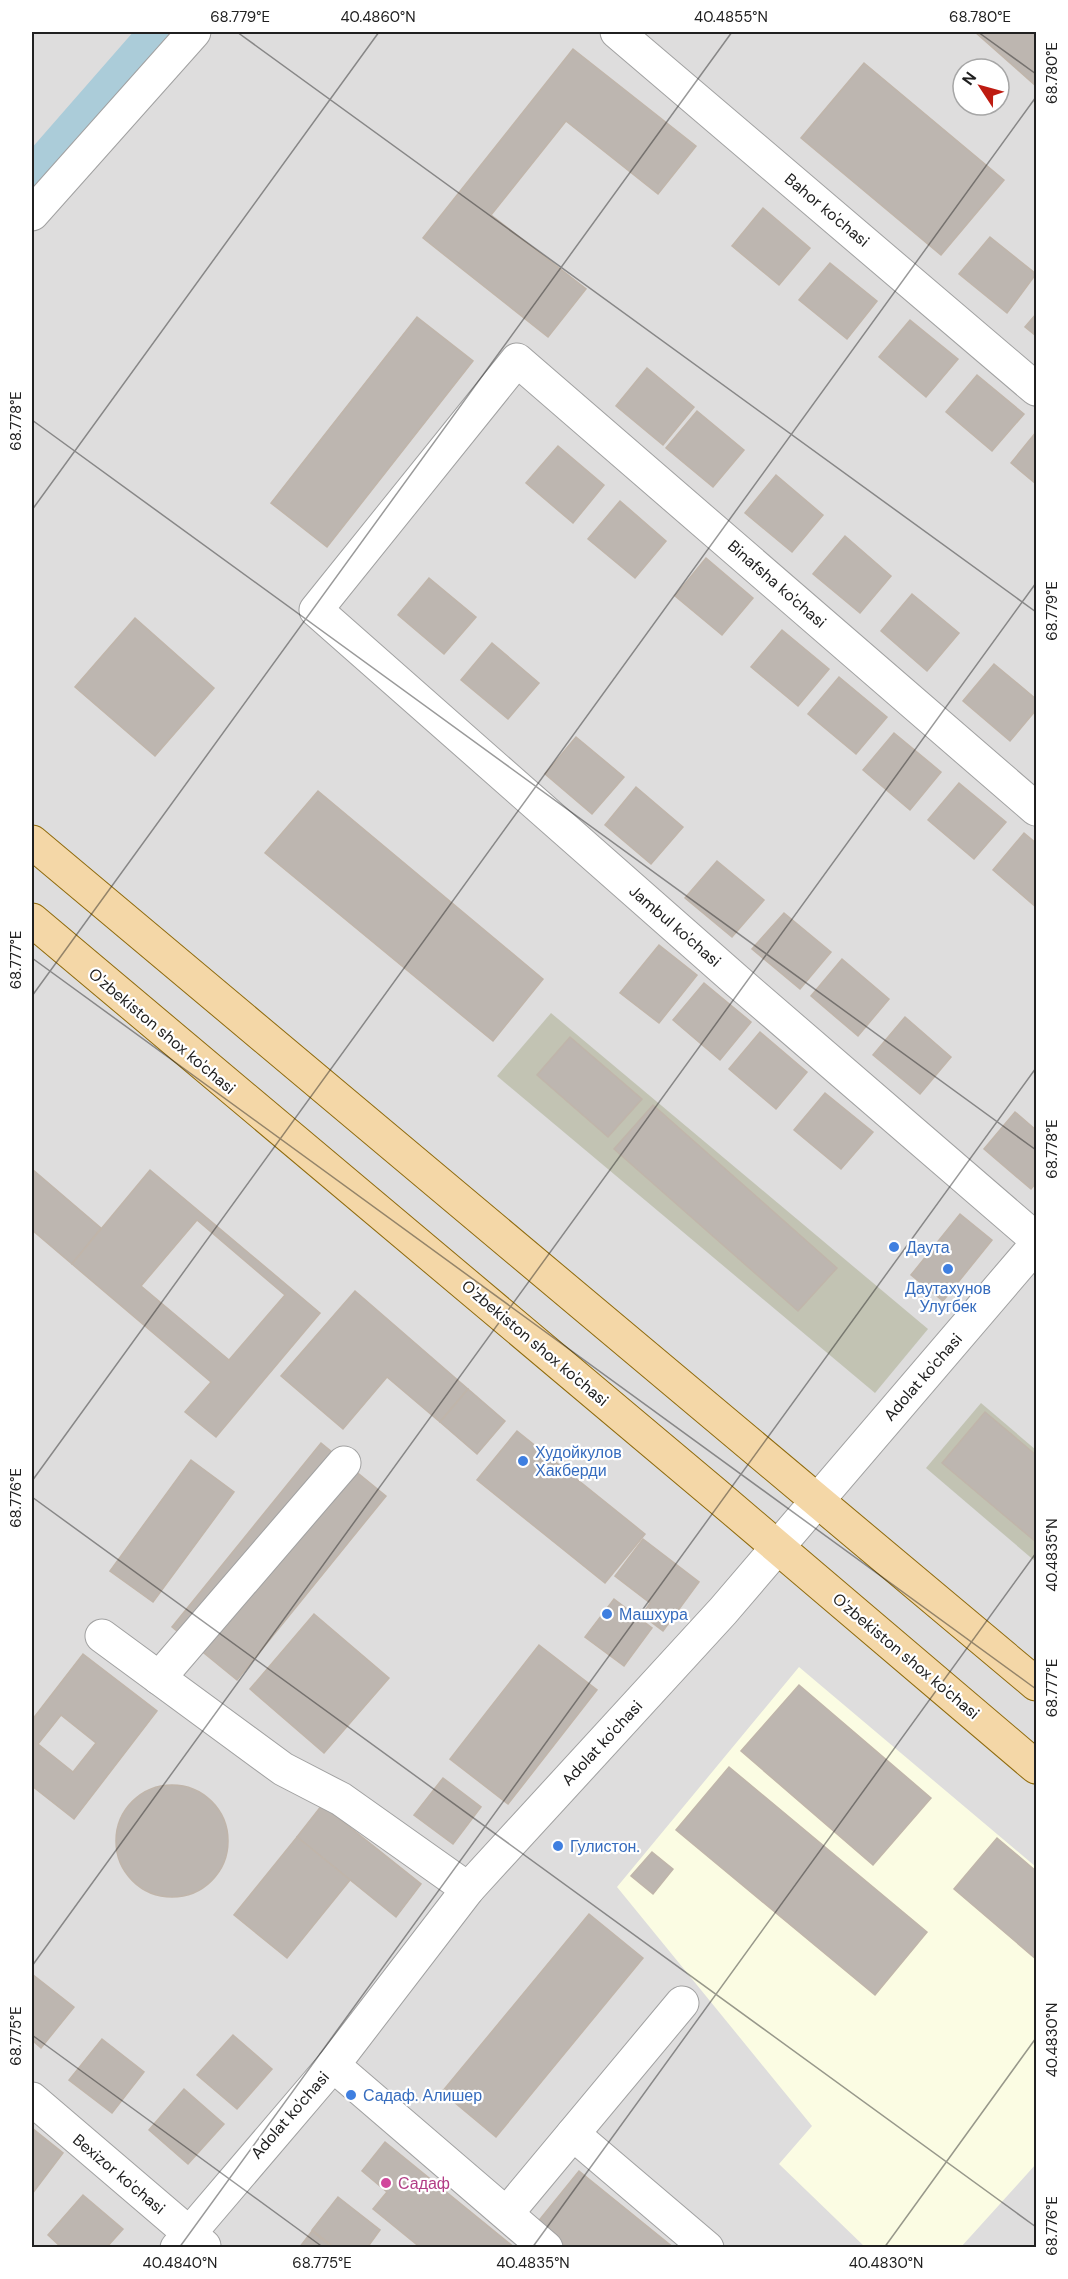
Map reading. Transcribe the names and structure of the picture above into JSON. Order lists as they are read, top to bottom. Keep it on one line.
{"streets":{"main road":["O'zbekiston shox ko'chasi"],"street":["Bahor ko'chasi","Binafsha ko'chasi","Jambul ko'chasi","Adolat ko'chasi","Bexizor ko'chasi"]},"crossings":[["Binafsha ko'chasi","Jambul ko'chasi"],["O'zbekiston shox ko'chasi","Adolat ko'chasi"],["Adolat ko'chasi","Bexizor ko'chasi"]],"places":["Даута","Даутахунов Улугбек","Худойкулов Хакберди","Машхура","Гулистон.","Садаф. Алишер","Садаф"],"north":"top left","coordinates":["68.779°E","40.4860°N","40.4855°N","68.780°E","68.778°E","68.777°E","68.776°E","40.4835°N","68.775°E","40.4830°N","40.4840°N"]}
